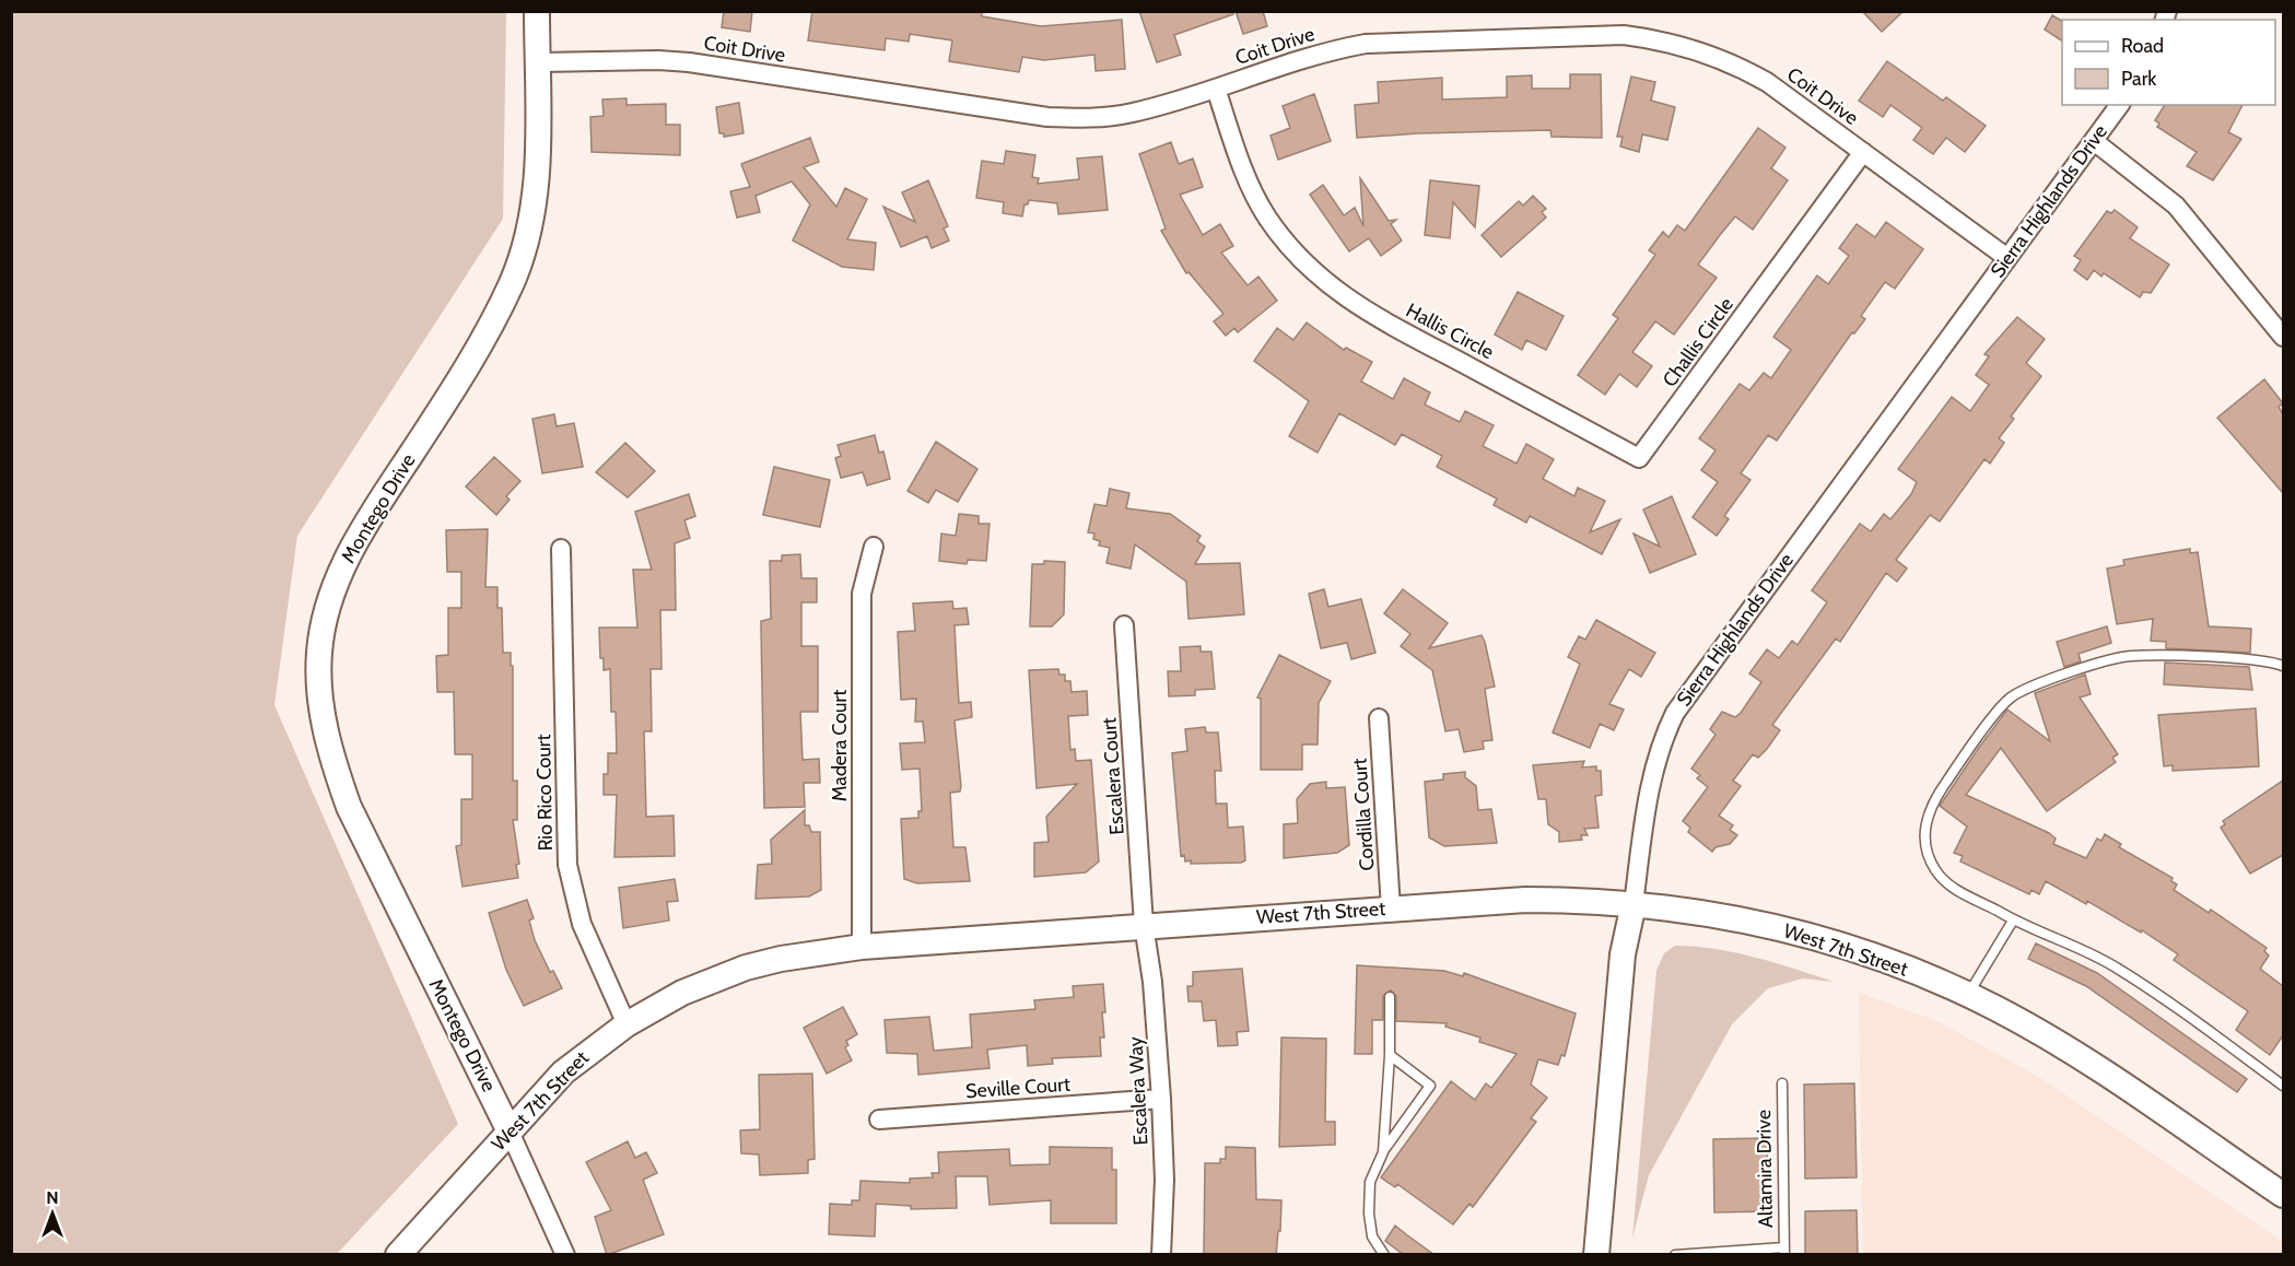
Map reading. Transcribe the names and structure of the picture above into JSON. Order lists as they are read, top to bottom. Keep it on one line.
{"streets":{"main road":["Sierra Highlands Drive","Montego Drive","West 7th Street"],"street":["Coit Drive","Hallis Circle","Challis Circle","Madera Court","Escalera Court","Rio Rico Court","Cordilla Court","Seville Court","Escalera Way"],"lane":["Altamira Drive"]},"crossings":[["Coit Drive","Sierra Highlands Drive"],["Coit Drive","Hallis Circle"],["Coit Drive","Challis Circle"],["Coit Drive","Montego Drive"],["Sierra Highlands Drive","West 7th Street"],["Hallis Circle","Challis Circle"],["Montego Drive","West 7th Street"],["Madera Court","West 7th Street"],["Escalera Court","West 7th Street"],["Escalera Court","Escalera Way"],["Rio Rico Court","West 7th Street"],["Cordilla Court","West 7th Street"],["West 7th Street","Escalera Way"],["Seville Court","Escalera Way"]],"legend":["Road","Park"],"north":"top"}
